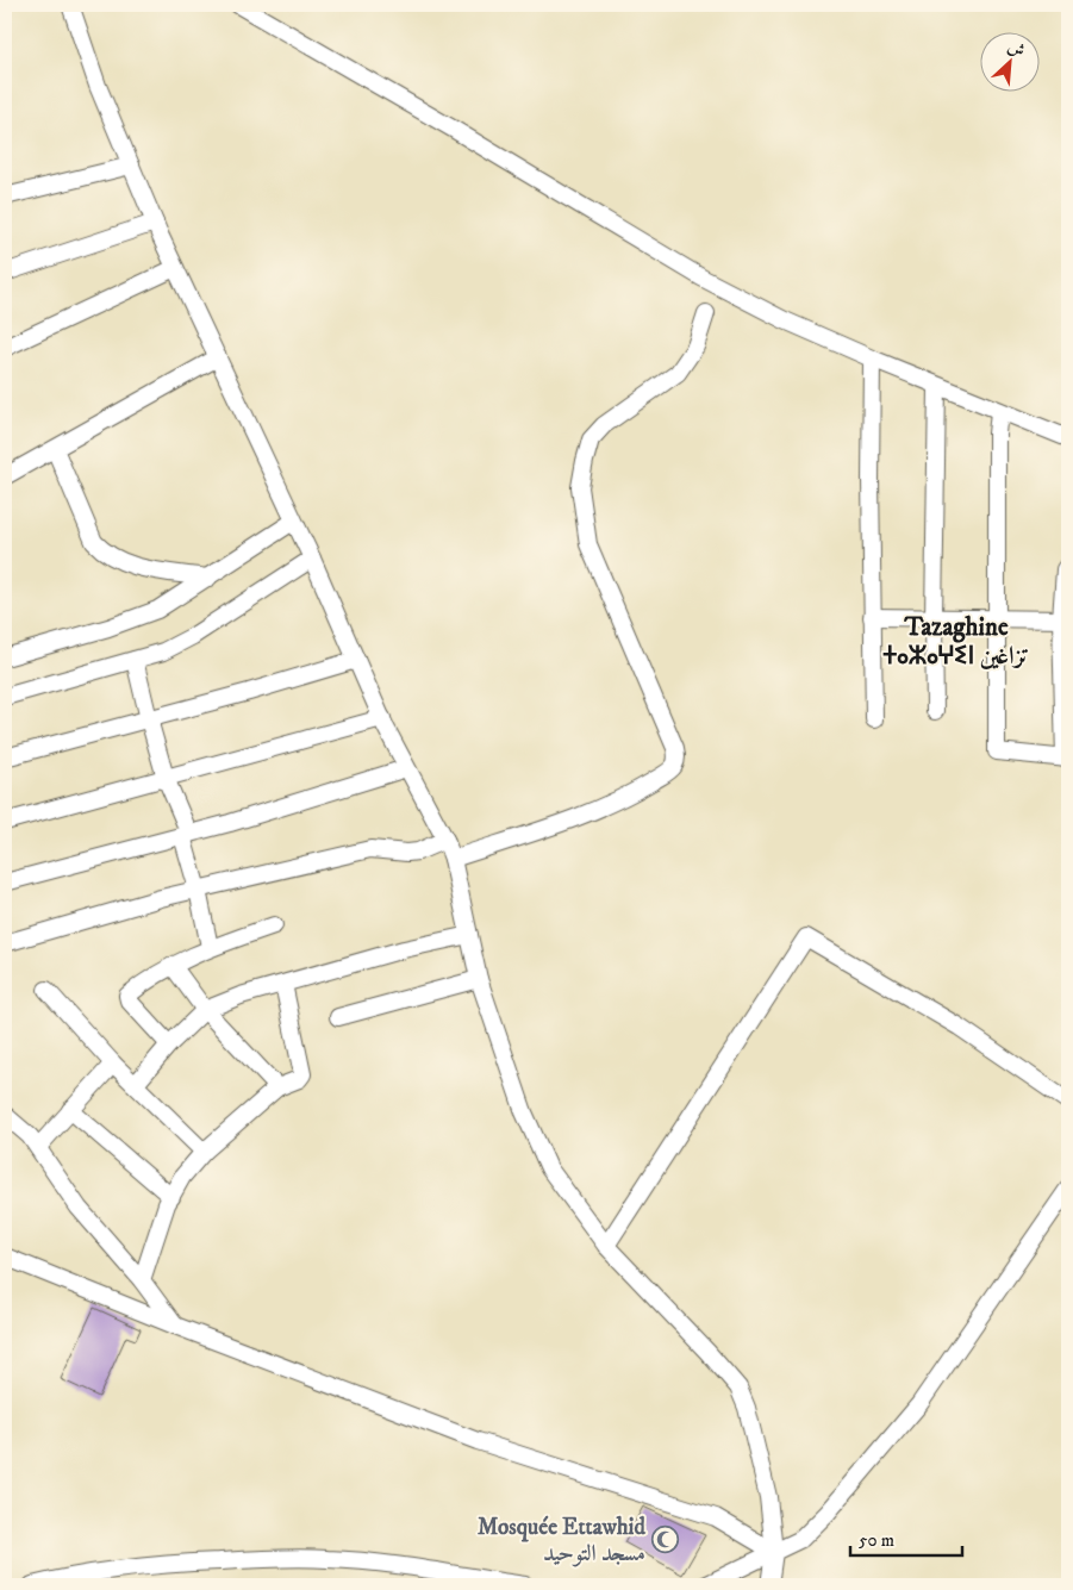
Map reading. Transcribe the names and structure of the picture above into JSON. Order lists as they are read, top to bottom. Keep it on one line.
{"districts":["Tazaghine ⵜⴰⵣⴰⵖⵉⵏ تزاغين"],"places":{"mosque":["Mosquée Ettawhid مسجد التوحيد"]},"scale_bar":"50 m","north":"top right"}
